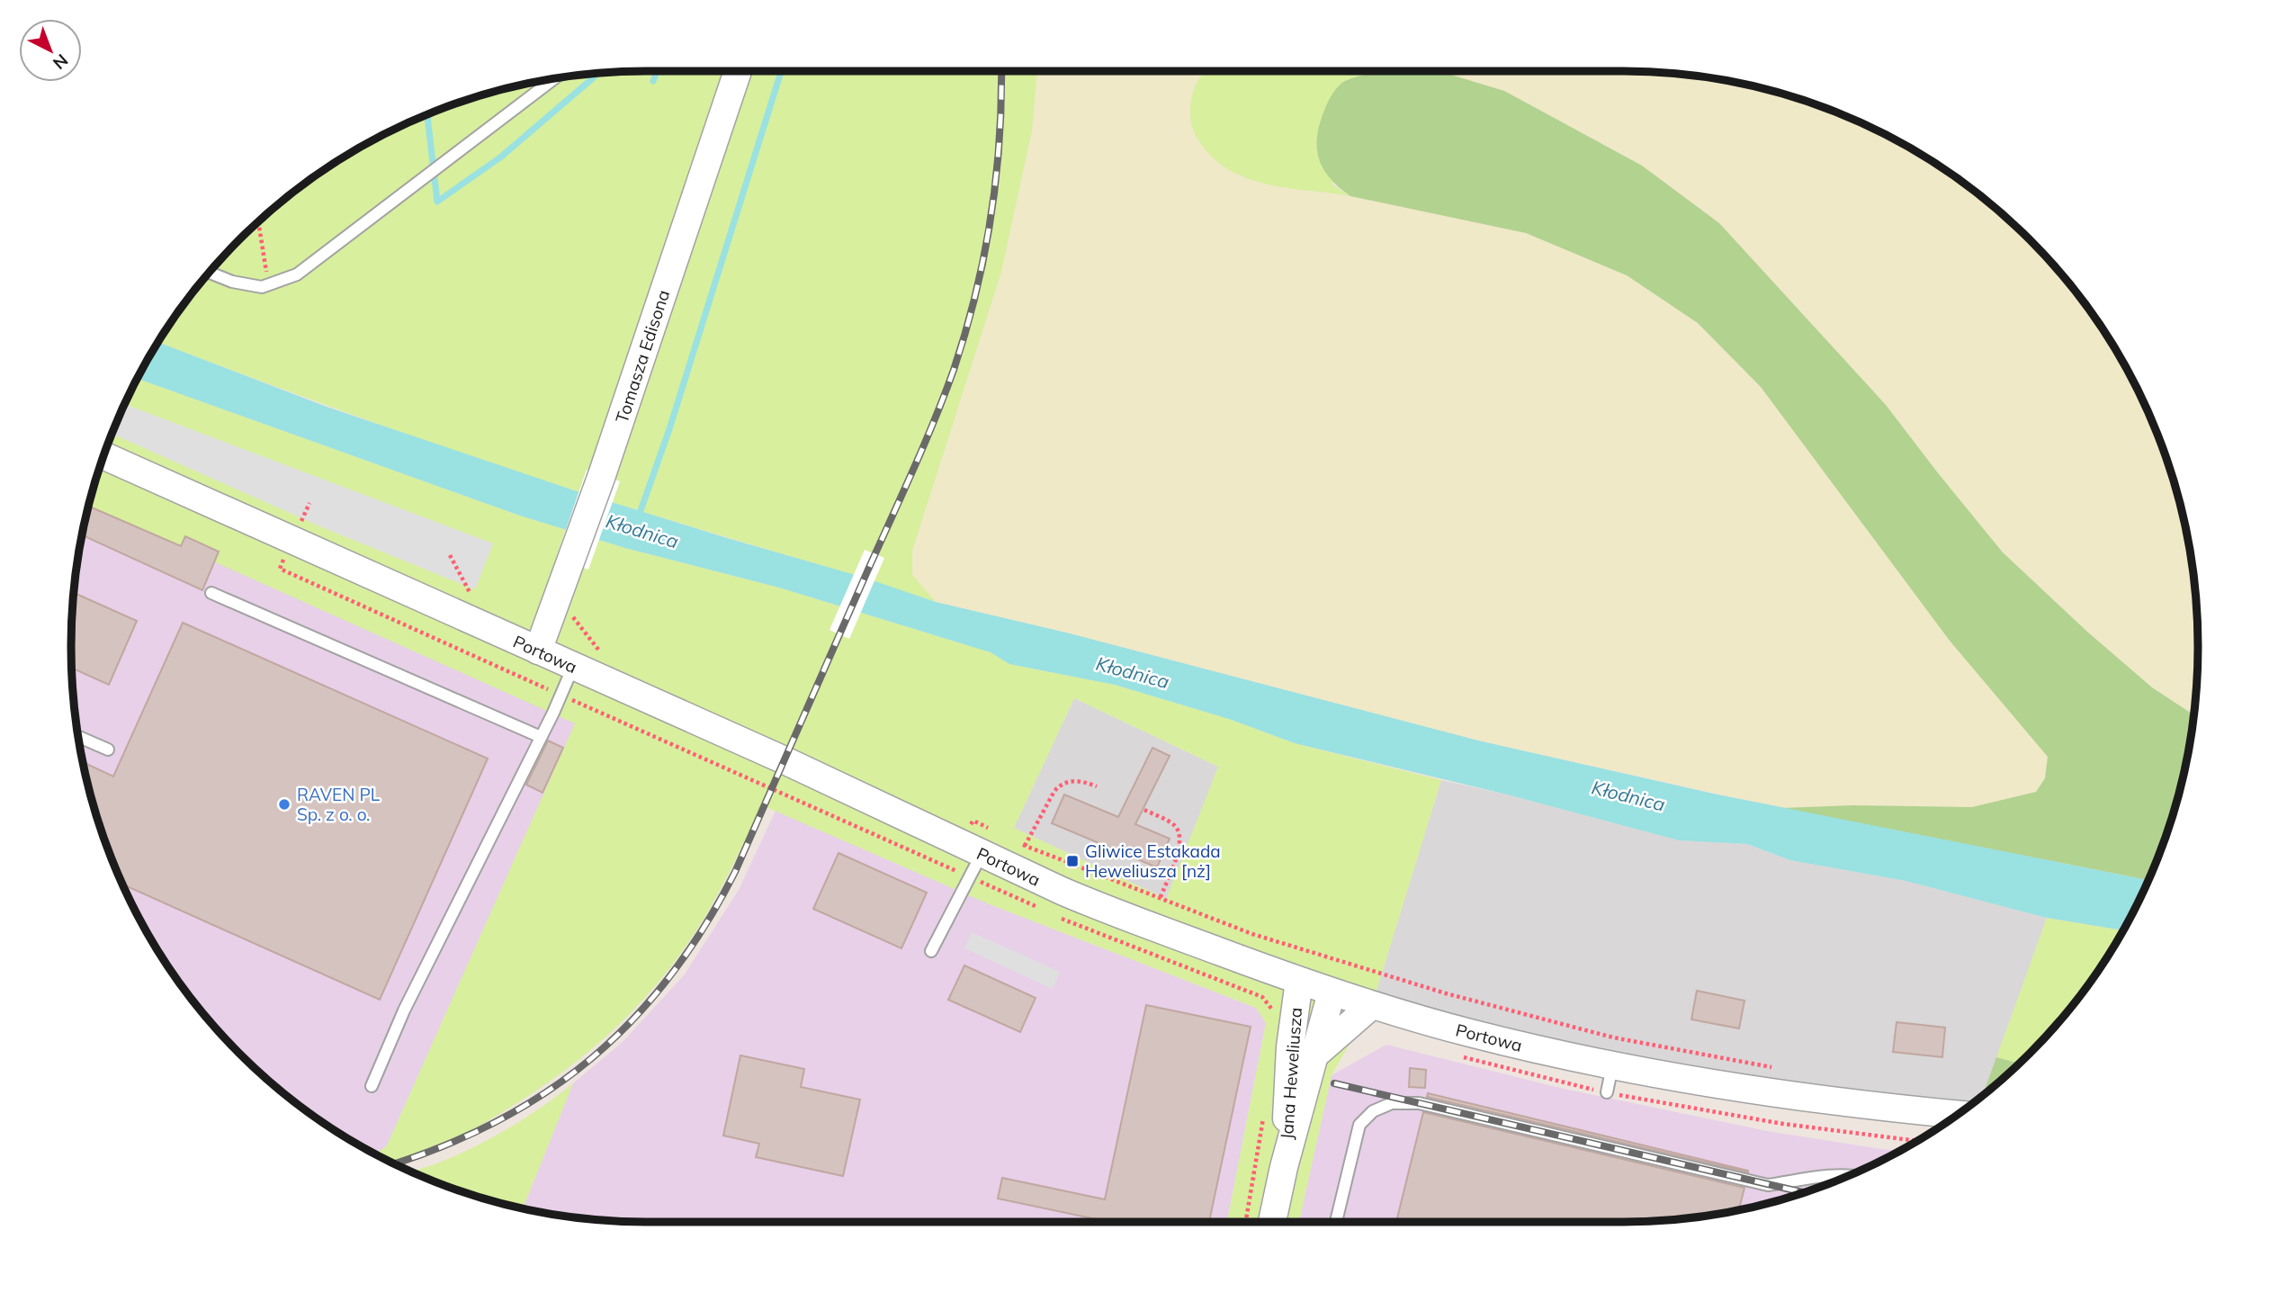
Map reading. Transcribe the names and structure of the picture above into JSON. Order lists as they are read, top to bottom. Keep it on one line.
{"streets":{"street":["Tomasza Edisona","Portowa","Jana Heweliusza"]},"crossings":[["Tomasza Edisona","Portowa"],["Portowa","Jana Heweliusza"]],"water":["Kłodnica"],"places":{"other":["RAVEN PL Sp. z o. o."],"transit":["Gliwice Estakada Heweliusza [nż]"]},"north":"bottom right"}
